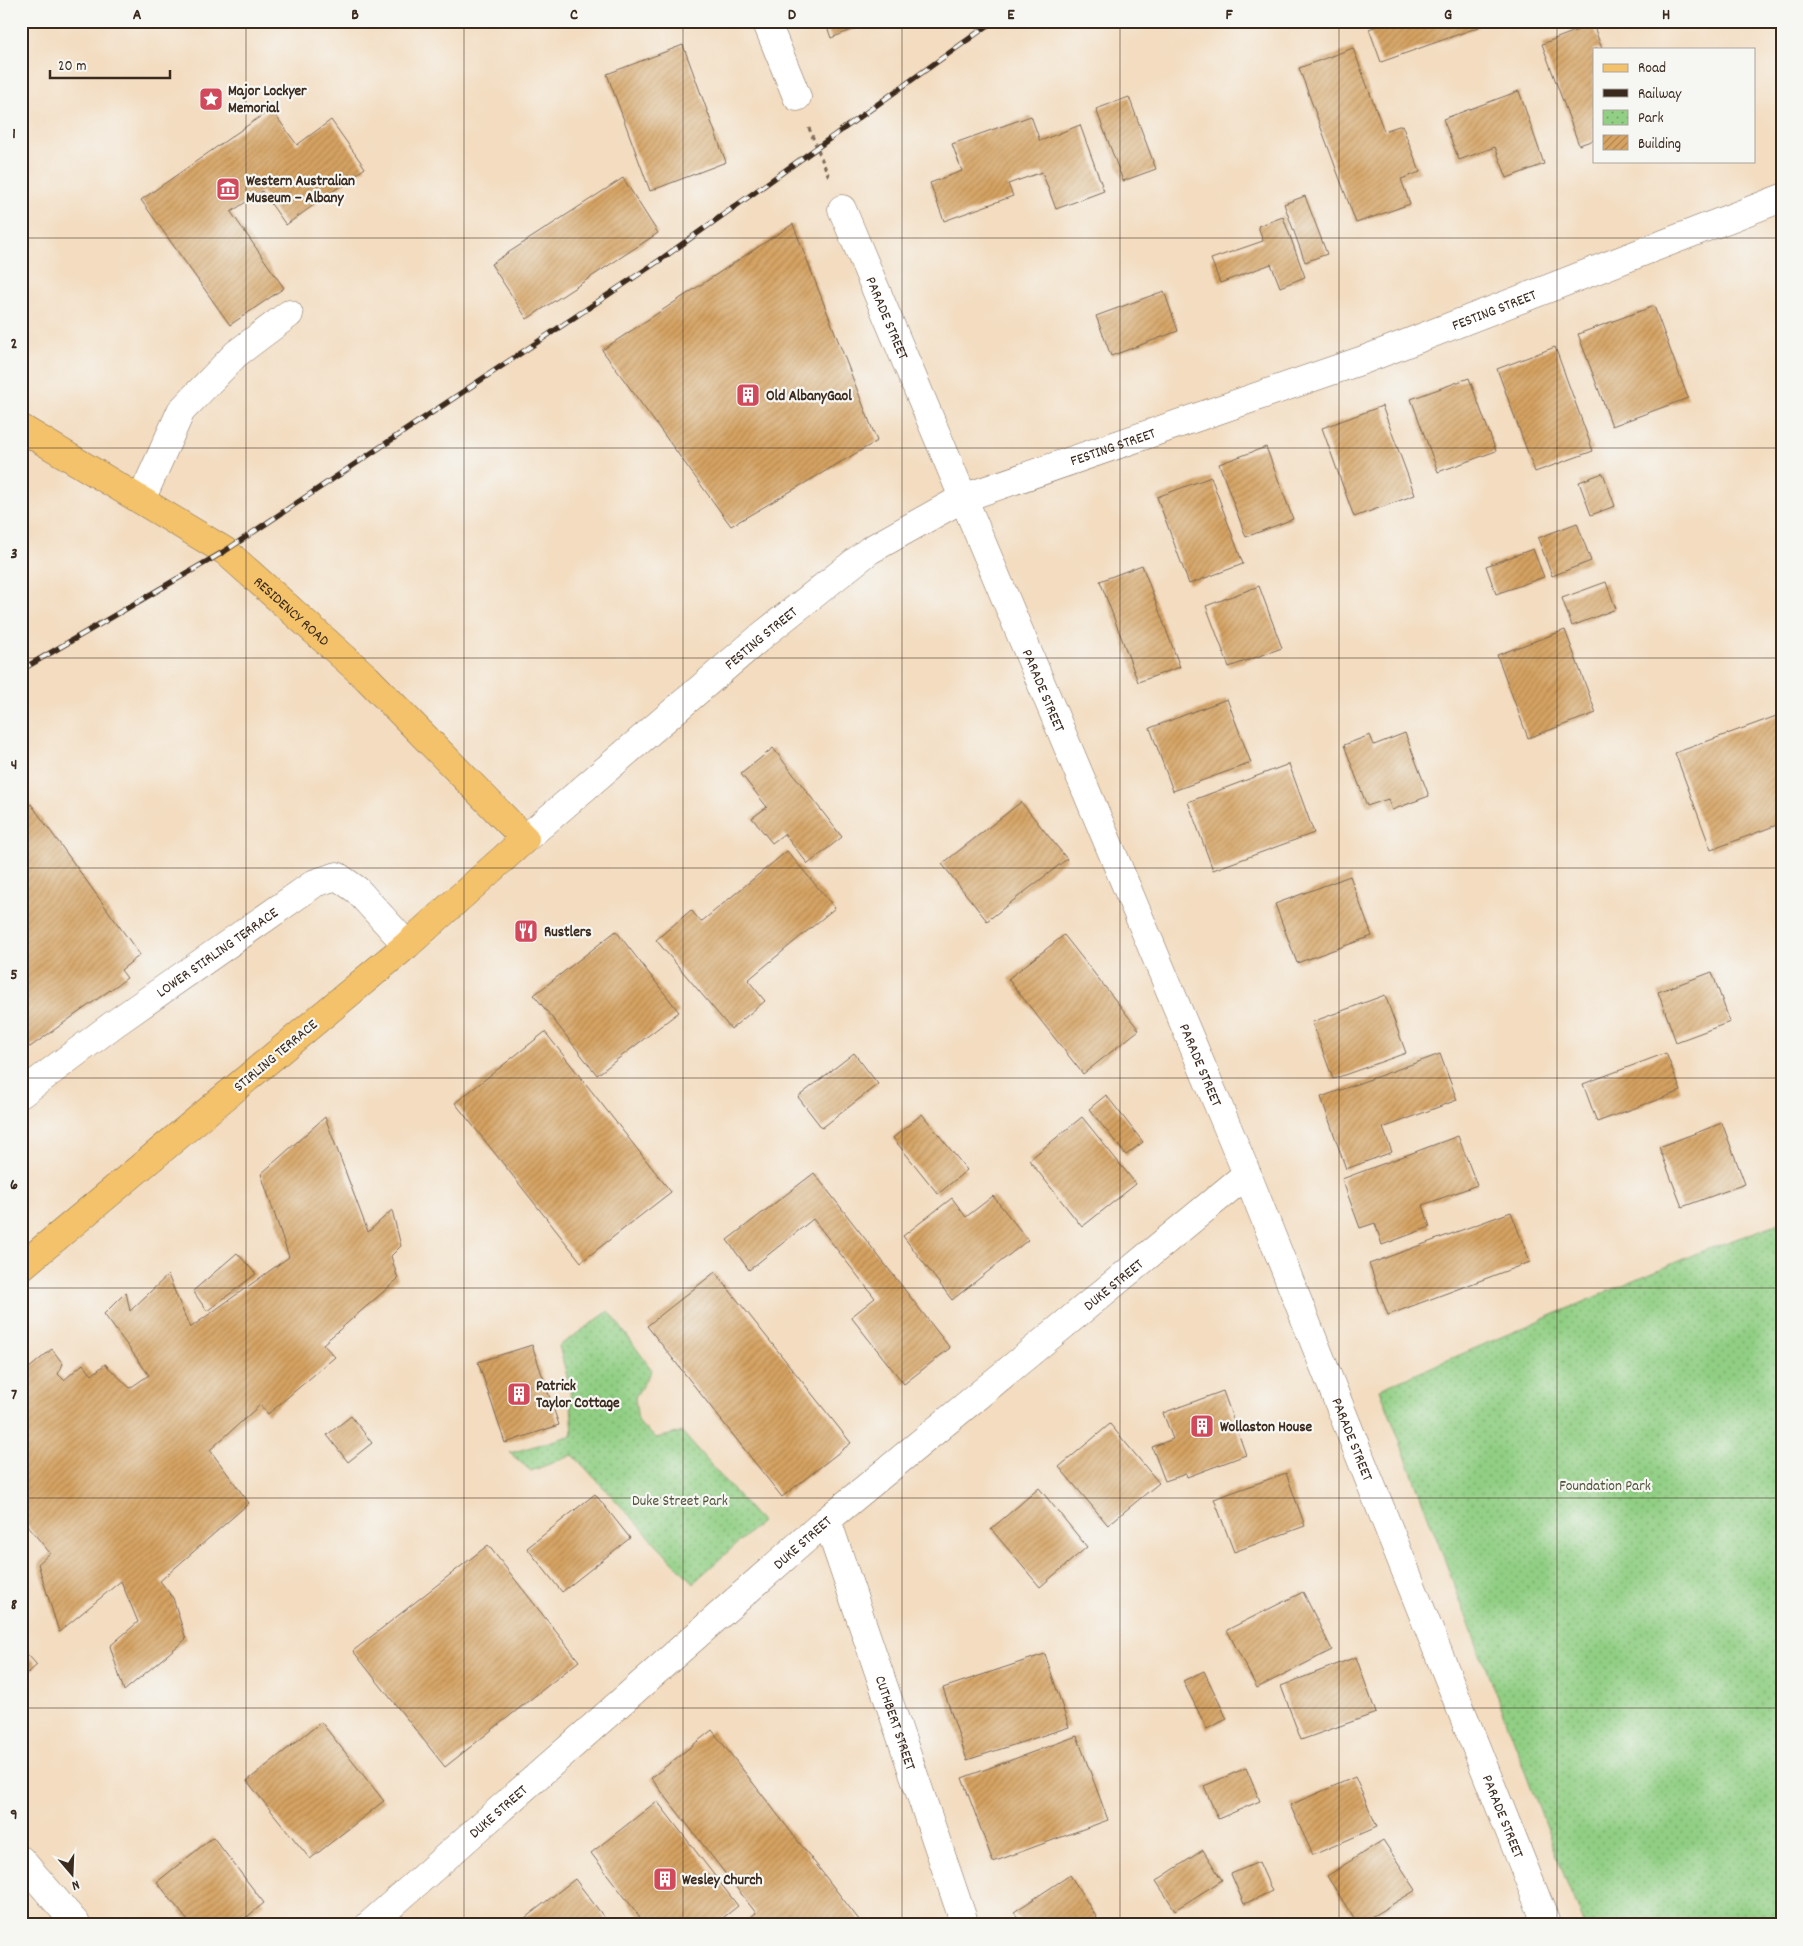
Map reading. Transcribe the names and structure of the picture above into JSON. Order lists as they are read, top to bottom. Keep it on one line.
{"streets":{"main road":["RESIDENCY ROAD","STIRLING TERRACE"],"street":["FESTING STREET","PARADE STREET","LOWER STIRLING TERRACE","DUKE STREET","CUTHBERT STREET"]},"crossings":[["FESTING STREET","PARADE STREET"],["FESTING STREET","RESIDENCY ROAD"],["FESTING STREET","STIRLING TERRACE"],["PARADE STREET","DUKE STREET"],["RESIDENCY ROAD","STIRLING TERRACE"],["LOWER STIRLING TERRACE","STIRLING TERRACE"],["DUKE STREET","CUTHBERT STREET"]],"parks":["Foundation Park","Duke Street Park"],"places":{"place":["Major Lockyer Memorial"],"museum":["Western Australian Museum – Albany"],"building":["Old AlbanyGaol","Patrick Taylor Cottage","Wollaston House","Wesley Church"],"restaurant":["Rustlers"]},"legend":["Road","Railway","Park","Building"],"scale_bar":"20 m","north":"bottom","grid":{"columns":["A","B","C","D","E","F","G","H"],"rows":["1","2","3","4","5","6","7","8","9"]}}
